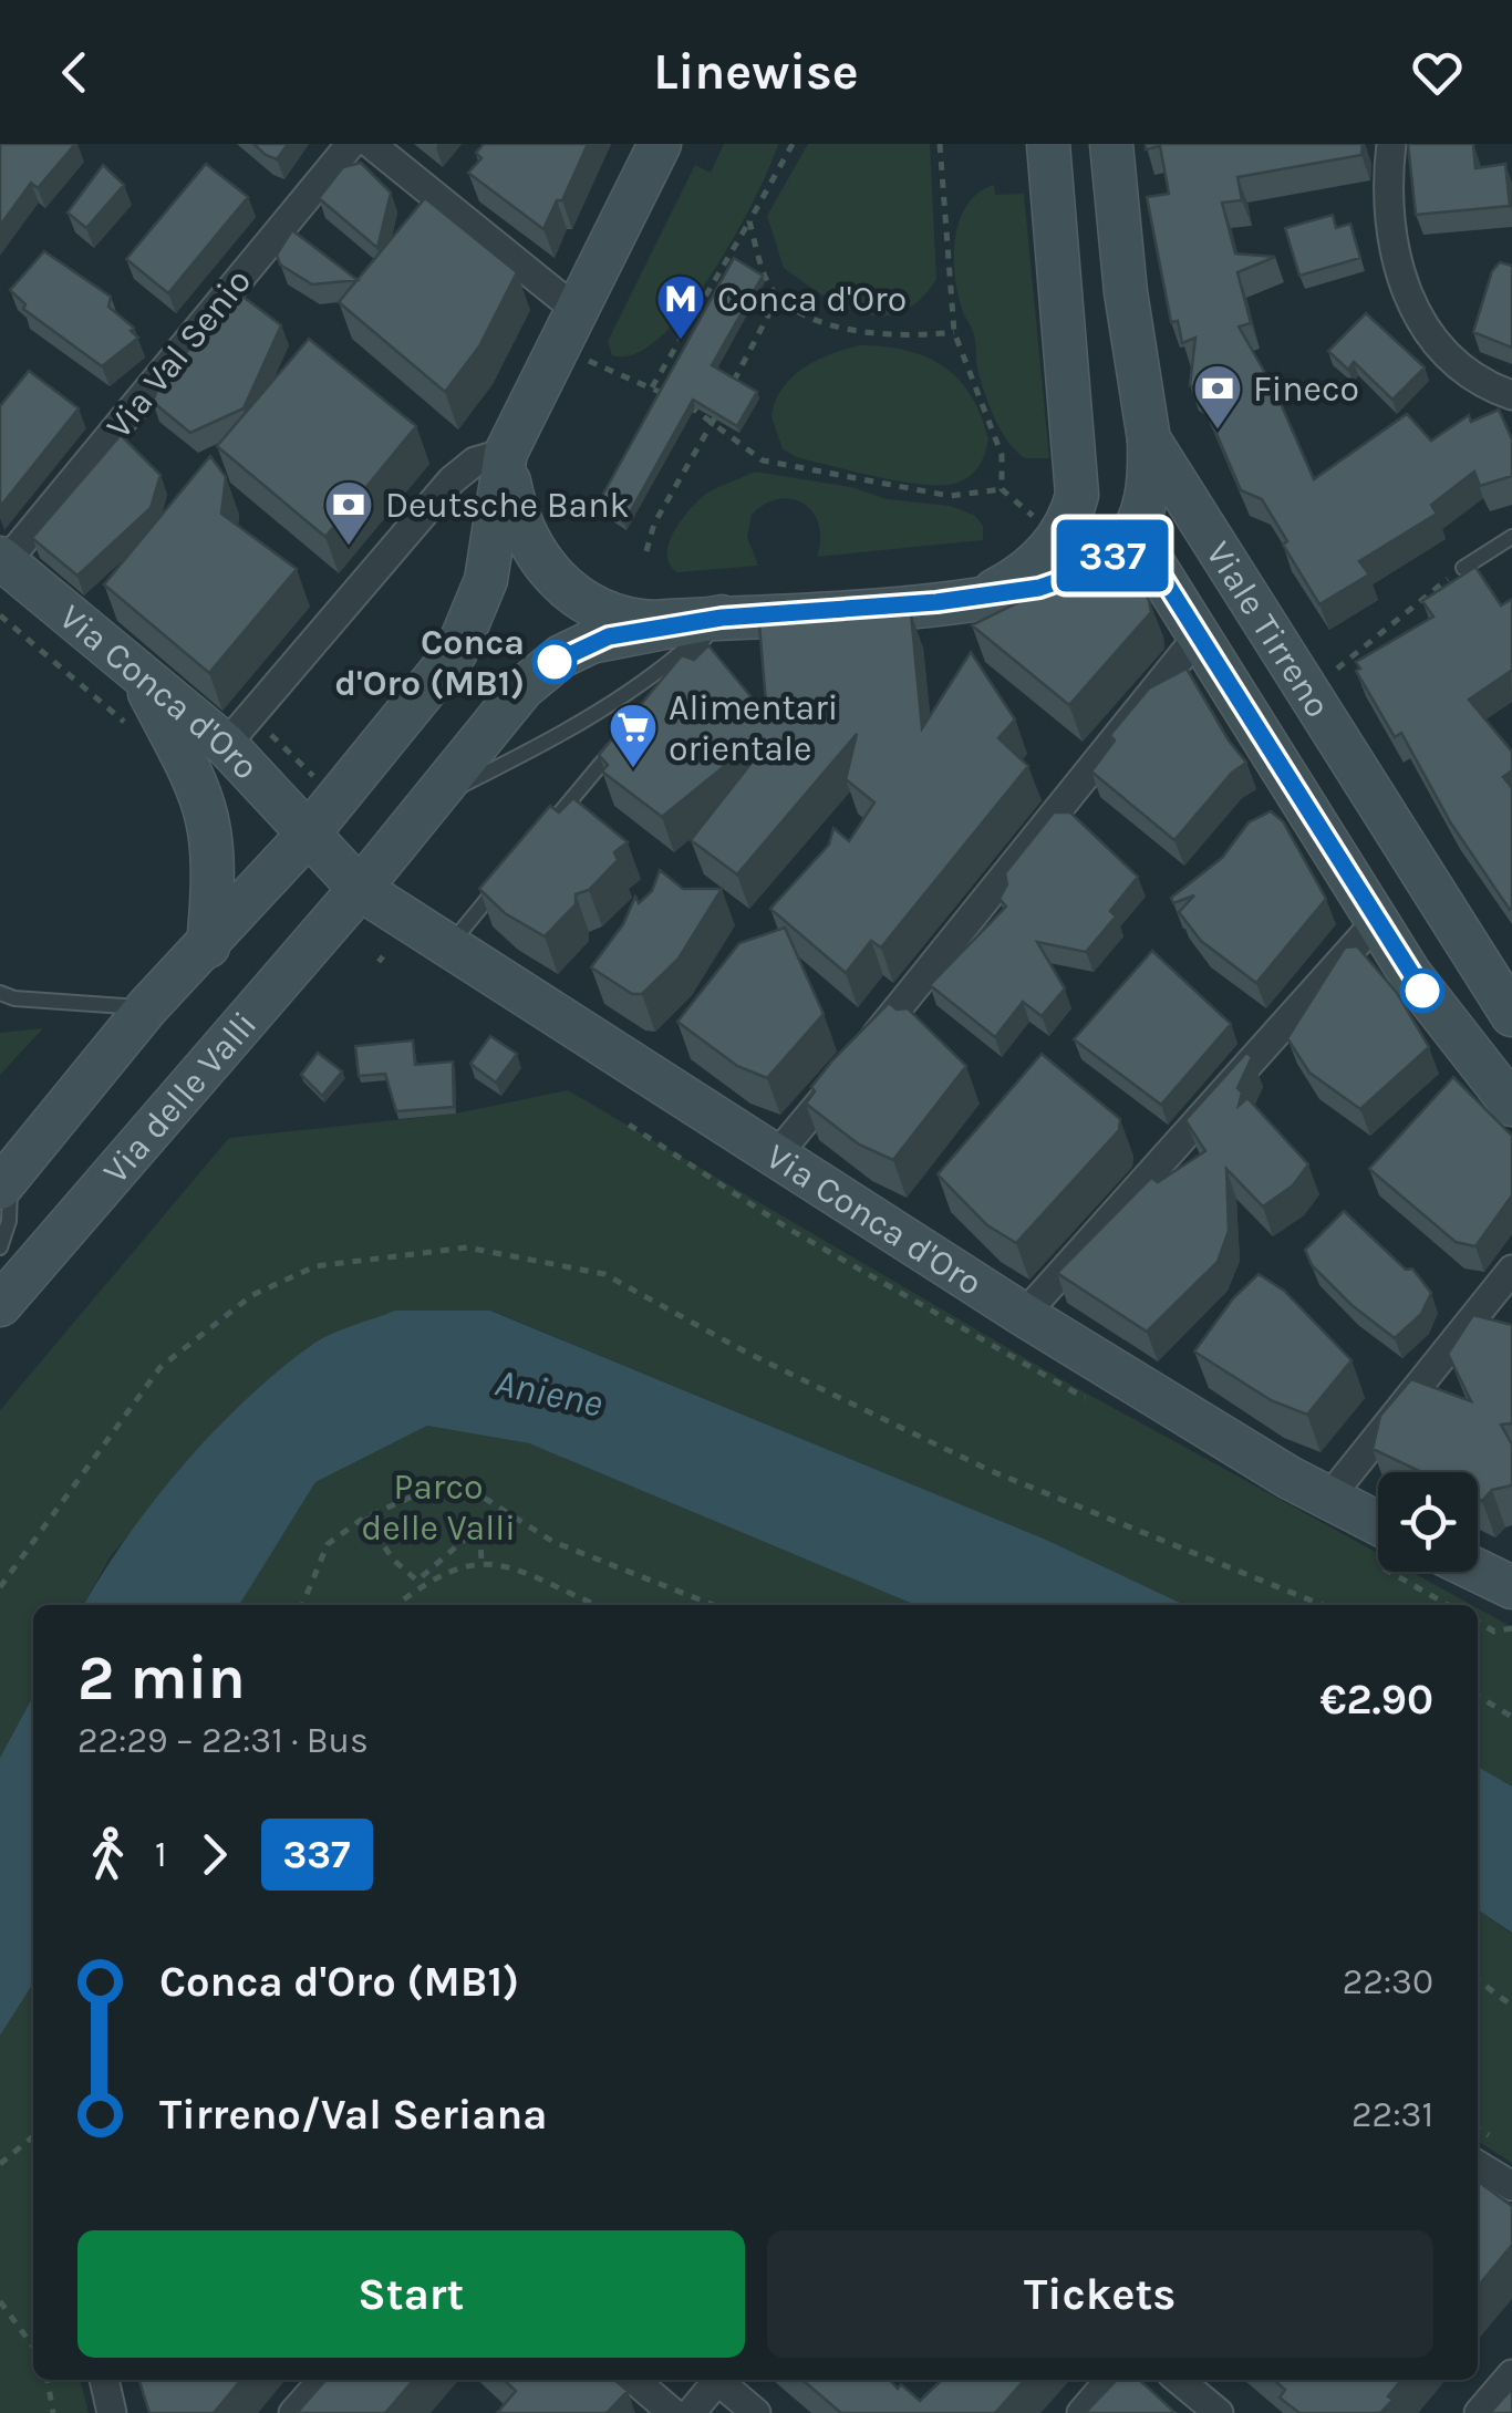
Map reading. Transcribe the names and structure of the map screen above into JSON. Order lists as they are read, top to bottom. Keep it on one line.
{"streets":{"street":["Via Val Senio","Viale Tirreno","Via Conca d'Oro","Via delle Valli"]},"crossings":[["Via Val Senio","Via Conca d'Oro"],["Via Conca d'Oro","Via delle Valli"]],"water":["Aniene"],"parks":["Parco delle Valli"],"places":{"metro station":["Conca d'Oro"],"bank":["Fineco","Deutsche Bank"],"other":["Conca d'Oro (MB1)"],"supermarket":["Alimentari orientale"]},"lines":["bus line 337"],"page":{"header":"Linewise","on_map":"337","heading":["2 min","22:29 – 22:31 · Bus","€2.90"],"legs":["1","337"],"list":[{"name":"Conca d'Oro (MB1)","value":"22:30"},{"name":"Tirreno/Val Seriana","value":"22:31"}],"buttons":["Start","Tickets"]}}
